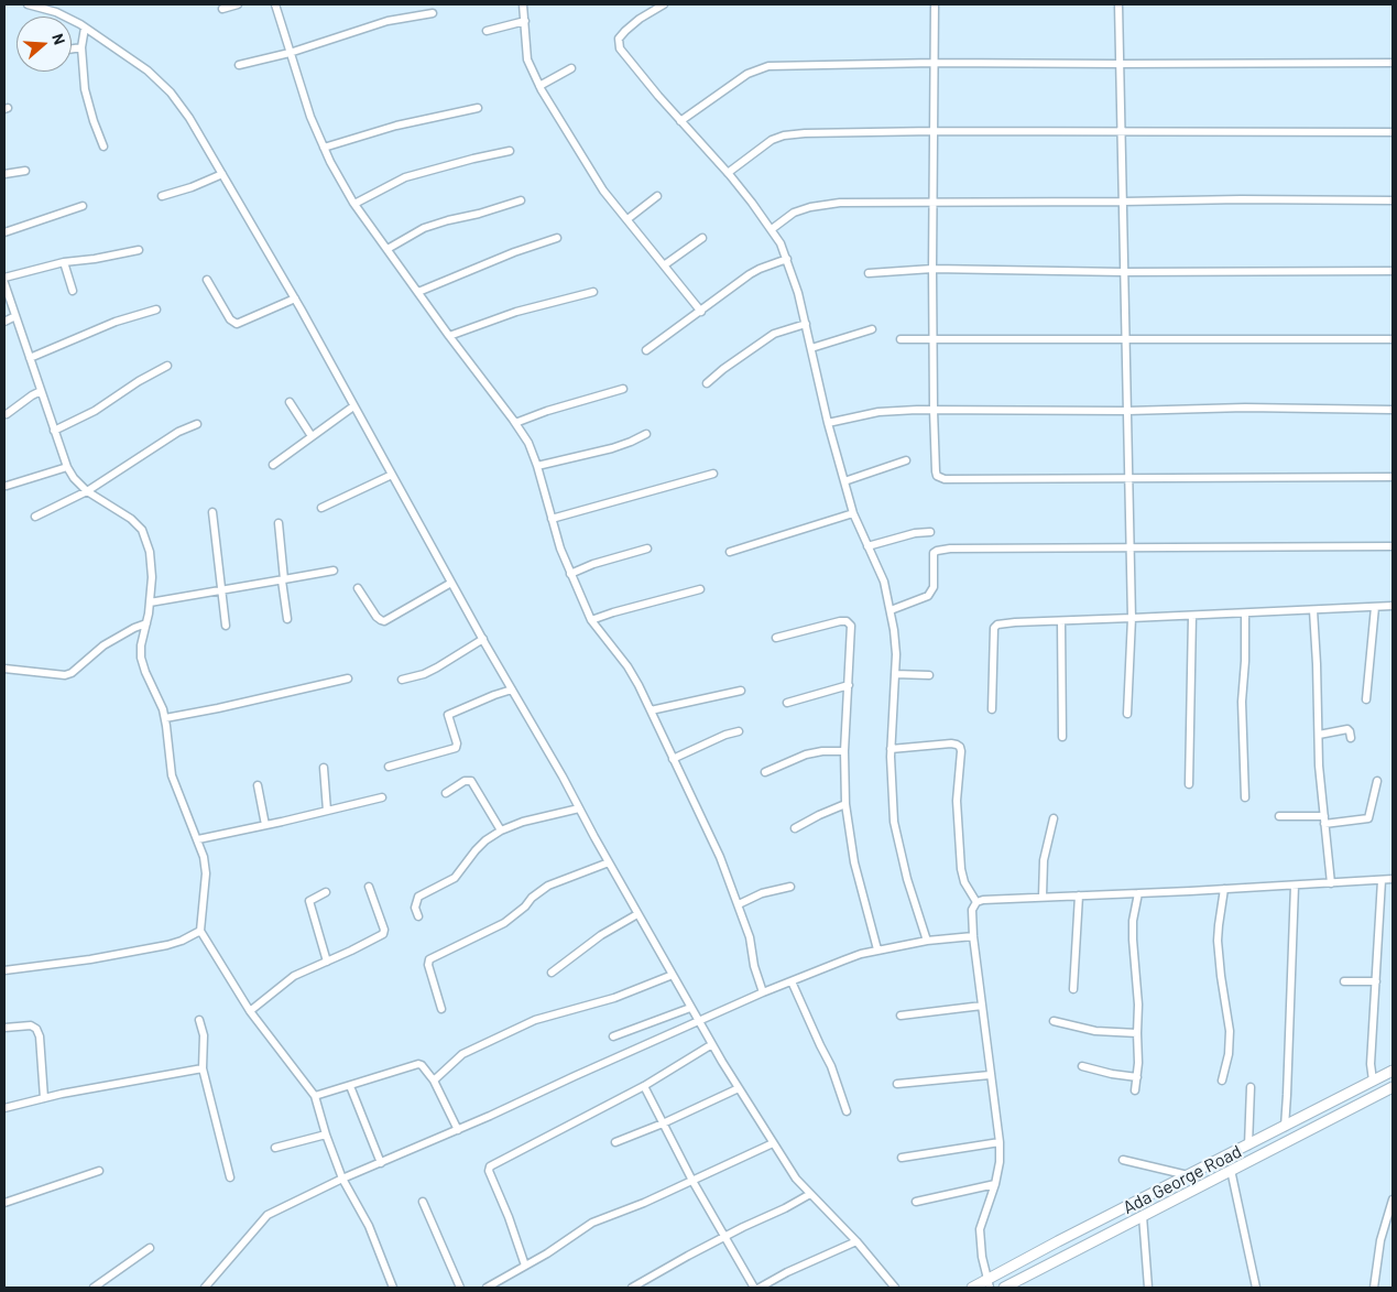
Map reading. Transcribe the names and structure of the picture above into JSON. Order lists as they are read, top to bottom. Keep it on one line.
{"streets":{"main road":["Ada George Road"]},"north":"right"}
